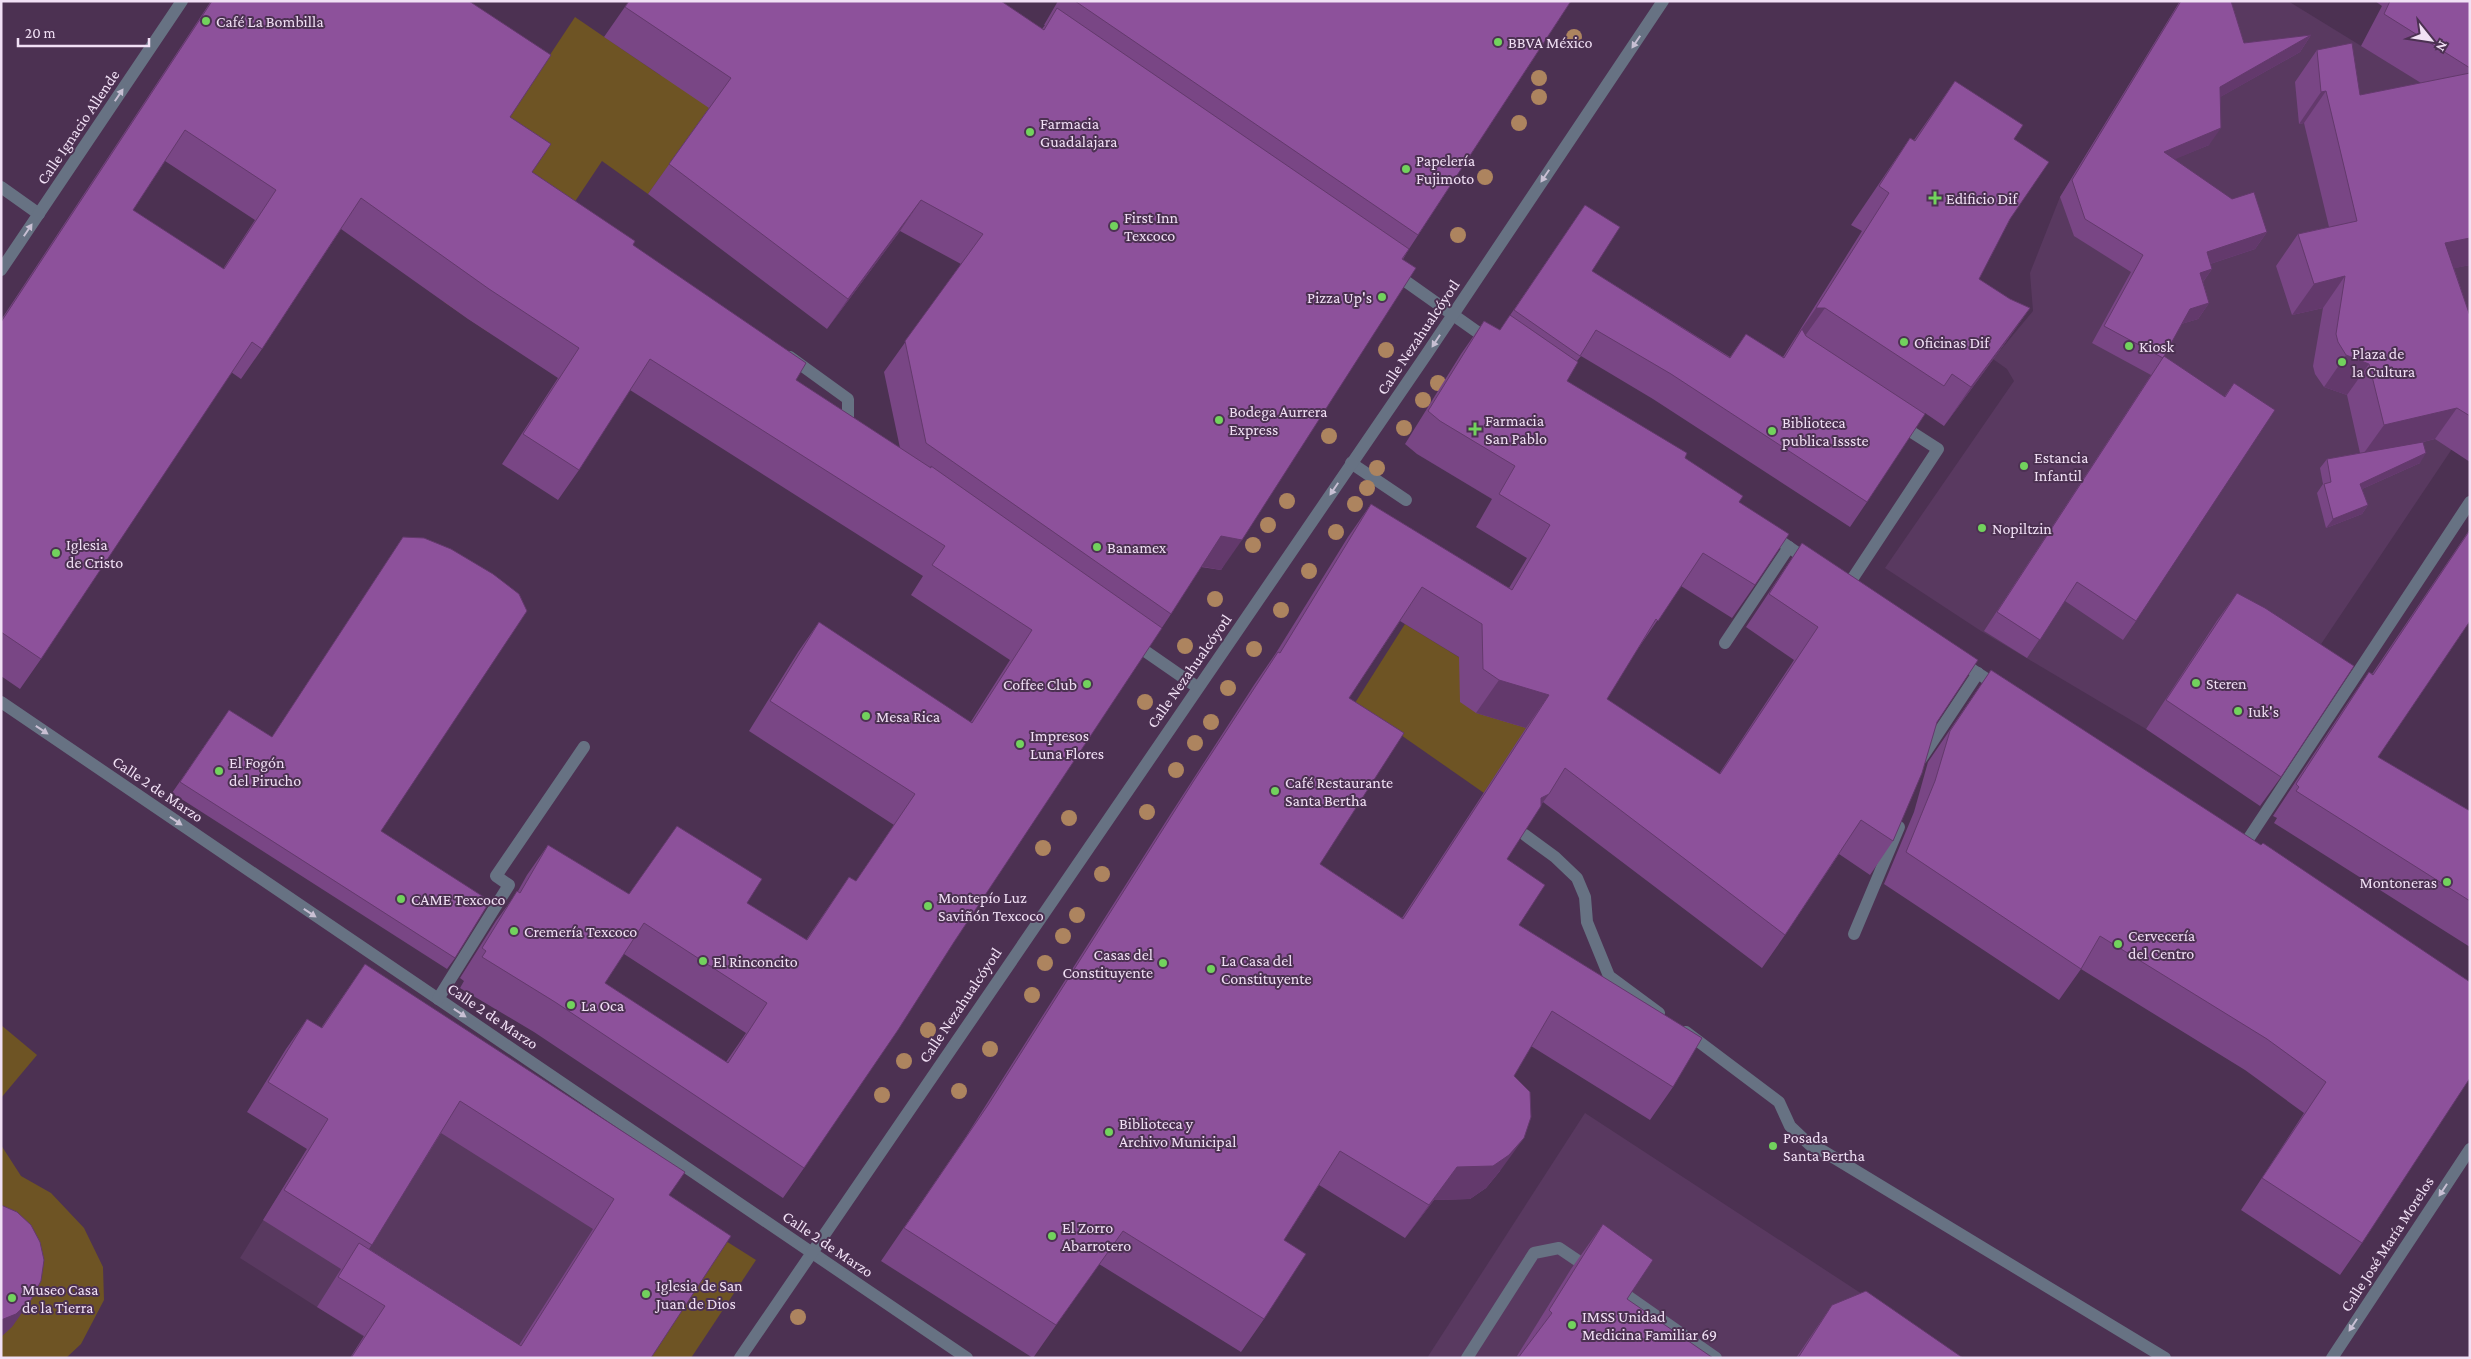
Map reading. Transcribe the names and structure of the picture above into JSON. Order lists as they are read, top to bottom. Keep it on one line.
{"streets":{"street":["Calle Ignacio Allende","Calle Nezahualcóyotl","Calle 2 de Marzo","Calle José María Morelos"]},"crossings":[["Calle Nezahualcóyotl","Calle 2 de Marzo"]],"one_way":["Calle Ignacio Allende","Calle Nezahualcóyotl","Calle 2 de Marzo","Calle José María Morelos"],"places":{"other":["Café La Bombilla","BBVA México","Farmacia Guadalajara","Papelería Fujimoto","First Inn Texcoco","Pizza Up's","Oficinas Dif","Kiosk","Plaza de la Cultura","Bodega Aurrera Express","Biblioteca publica Issste","Estancia Infantil","Nopiltzin","Banamex","Iglesia de Cristo","Steren","Coffee Club","Iuk's","Mesa Rica","Impresos Luna Flores","El Fogón del Pirucho","Café Restaurante Santa Bertha","Montoneras","CAME Texcoco","Montepío Luz Saviñón Texcoco","Cremería Texcoco","Cervecería del Centro","El Rinconcito","Casas del Constituyente","La Casa del Constituyente","La Oca","Biblioteca y Archivo Municipal","Posada Santa Bertha","El Zorro Abarrotero","Iglesia de San Juan de Dios","Museo Casa de la Tierra","IMSS Unidad Medicina Familiar 69"],"health":["Edificio Dif","Farmacia San Pablo"]},"scale_bar":"20 m","north":"bottom right"}
